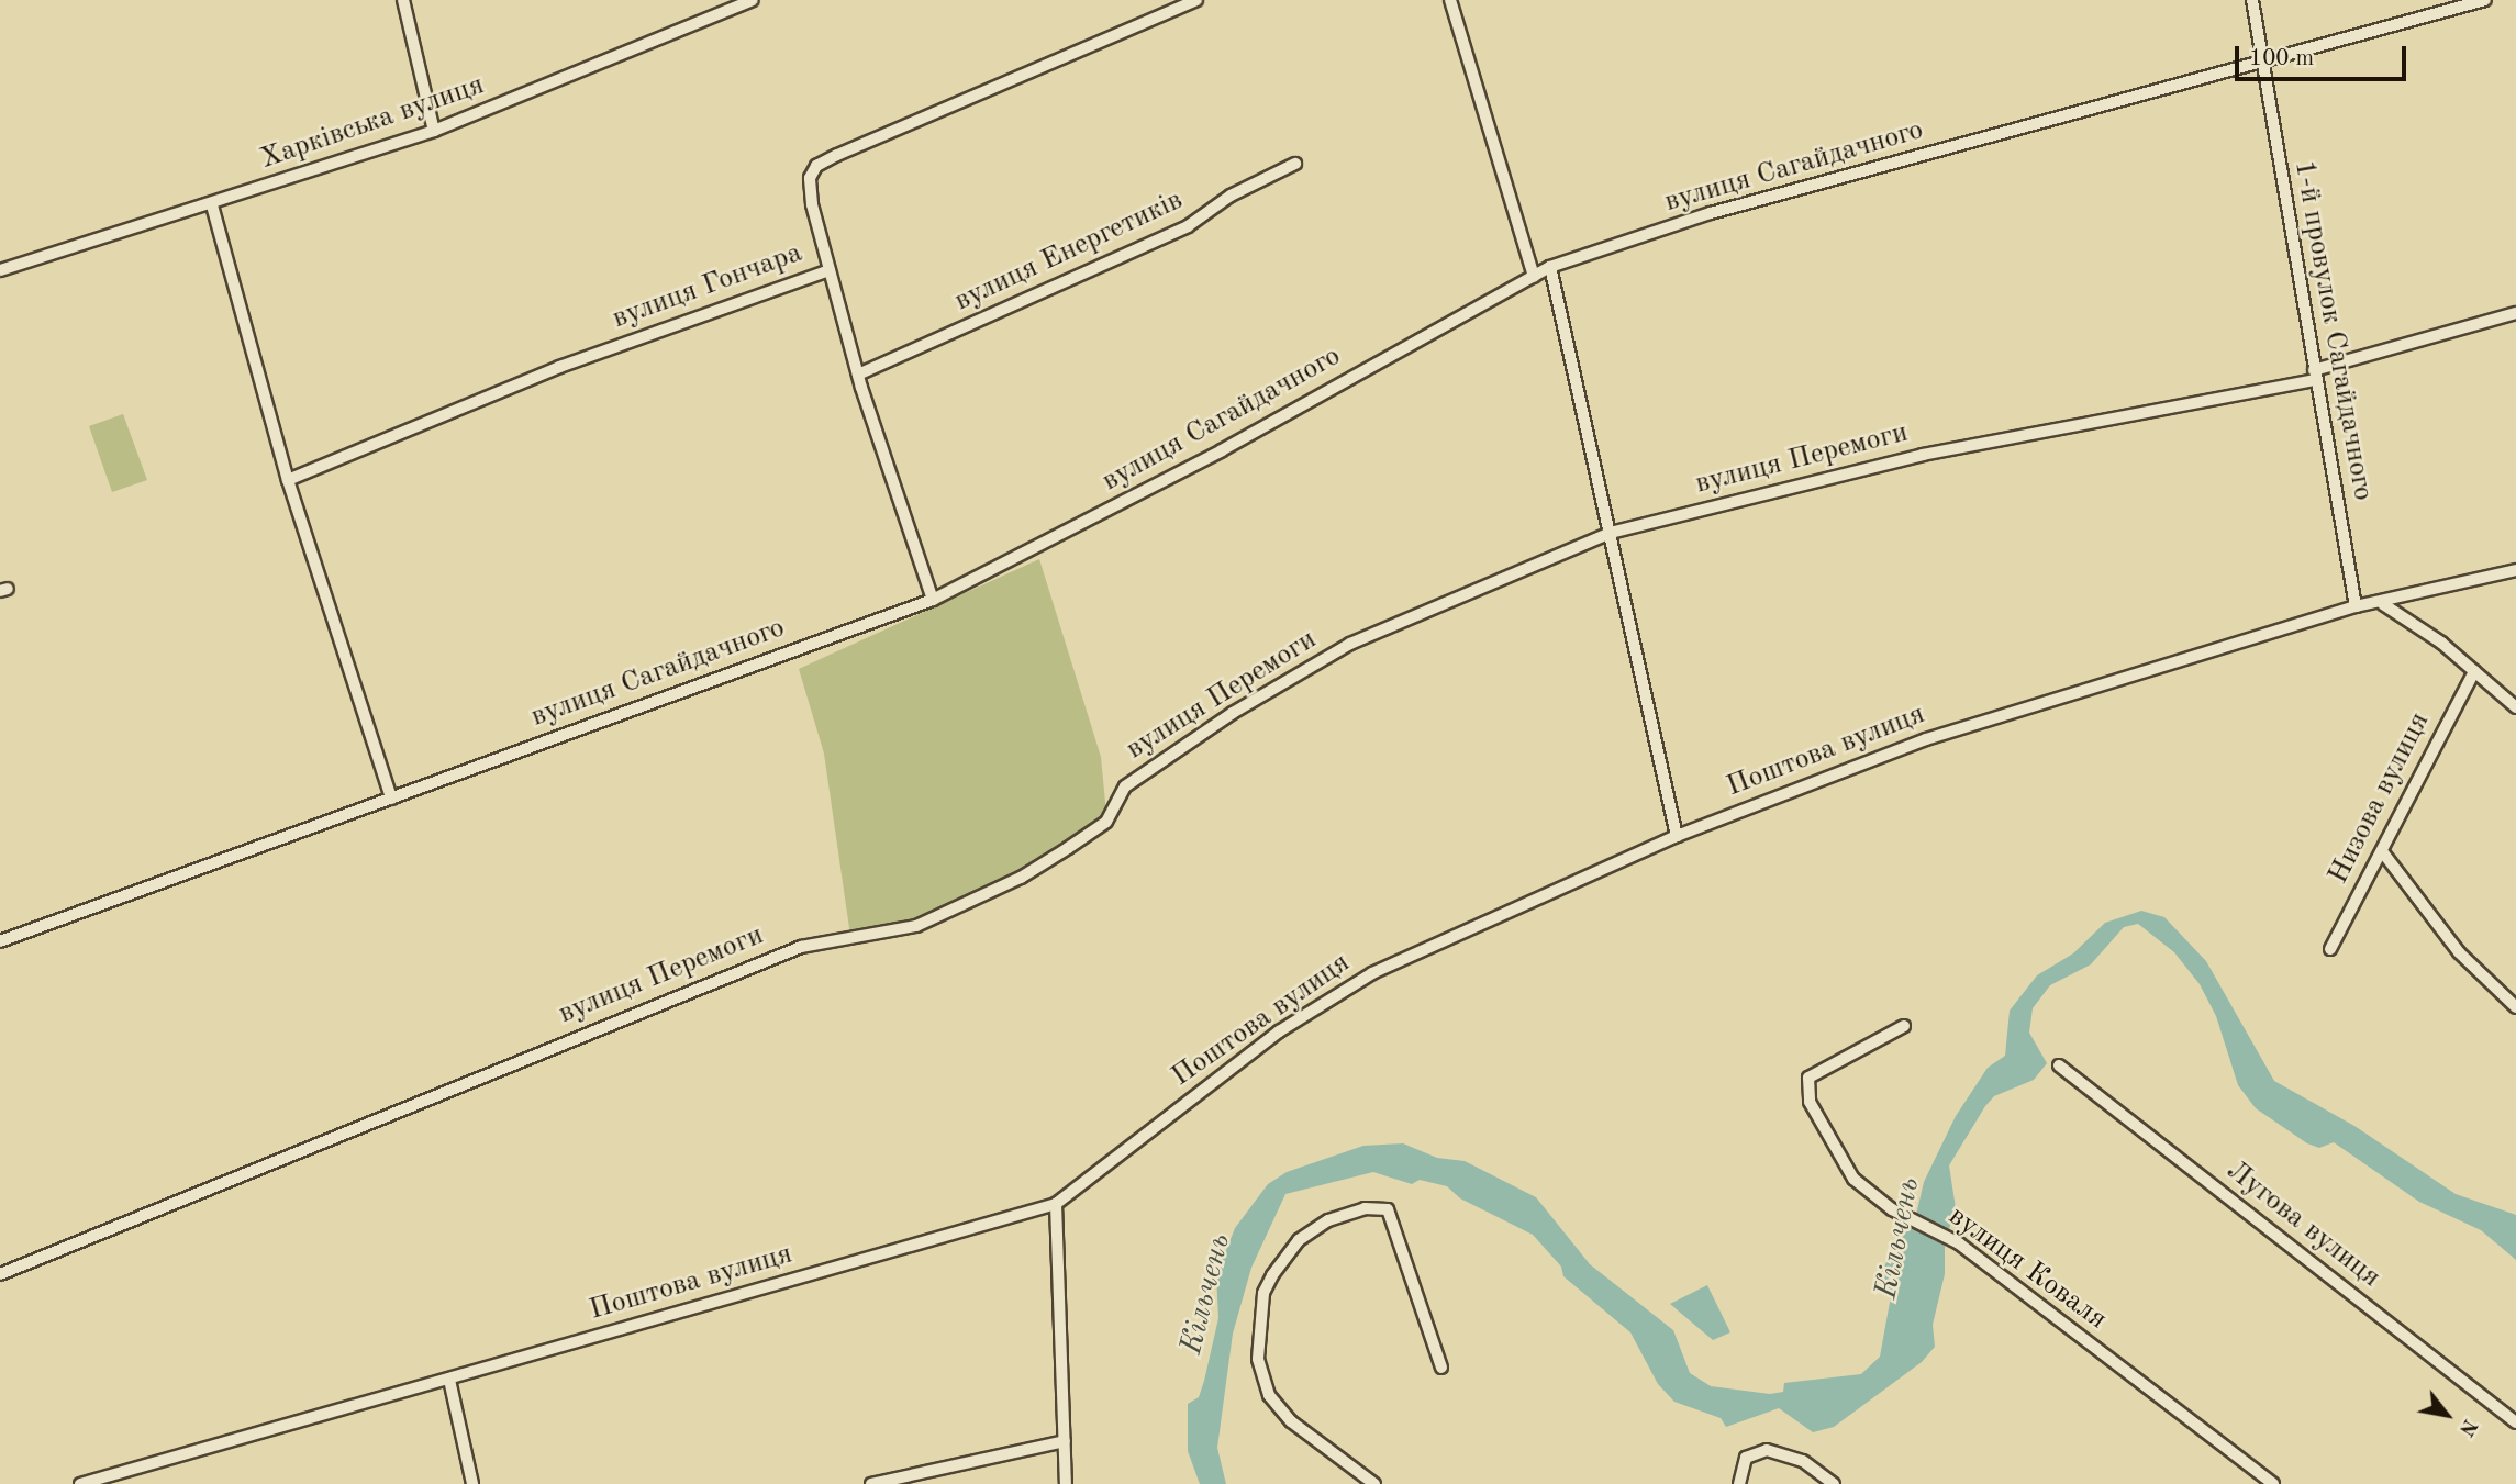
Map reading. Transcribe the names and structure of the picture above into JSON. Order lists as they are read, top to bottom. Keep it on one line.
{"streets":{"street":["Харківська вулиця","вулиця Сагайдачного","вулиця Енергетиків","вулиця Гончара","1-й провулок Сагайдачного","вулиця Перемоги","Поштова вулиця","Низова вулиця","Лугова вулиця","вулиця Коваля"]},"crossings":[["вулиця Сагайдачного","1-й провулок Сагайдачного"],["1-й провулок Сагайдачного","вулиця Перемоги"],["1-й провулок Сагайдачного","Поштова вулиця"]],"water":["Кільчень"],"scale_bar":"100 m","north":"bottom right"}
